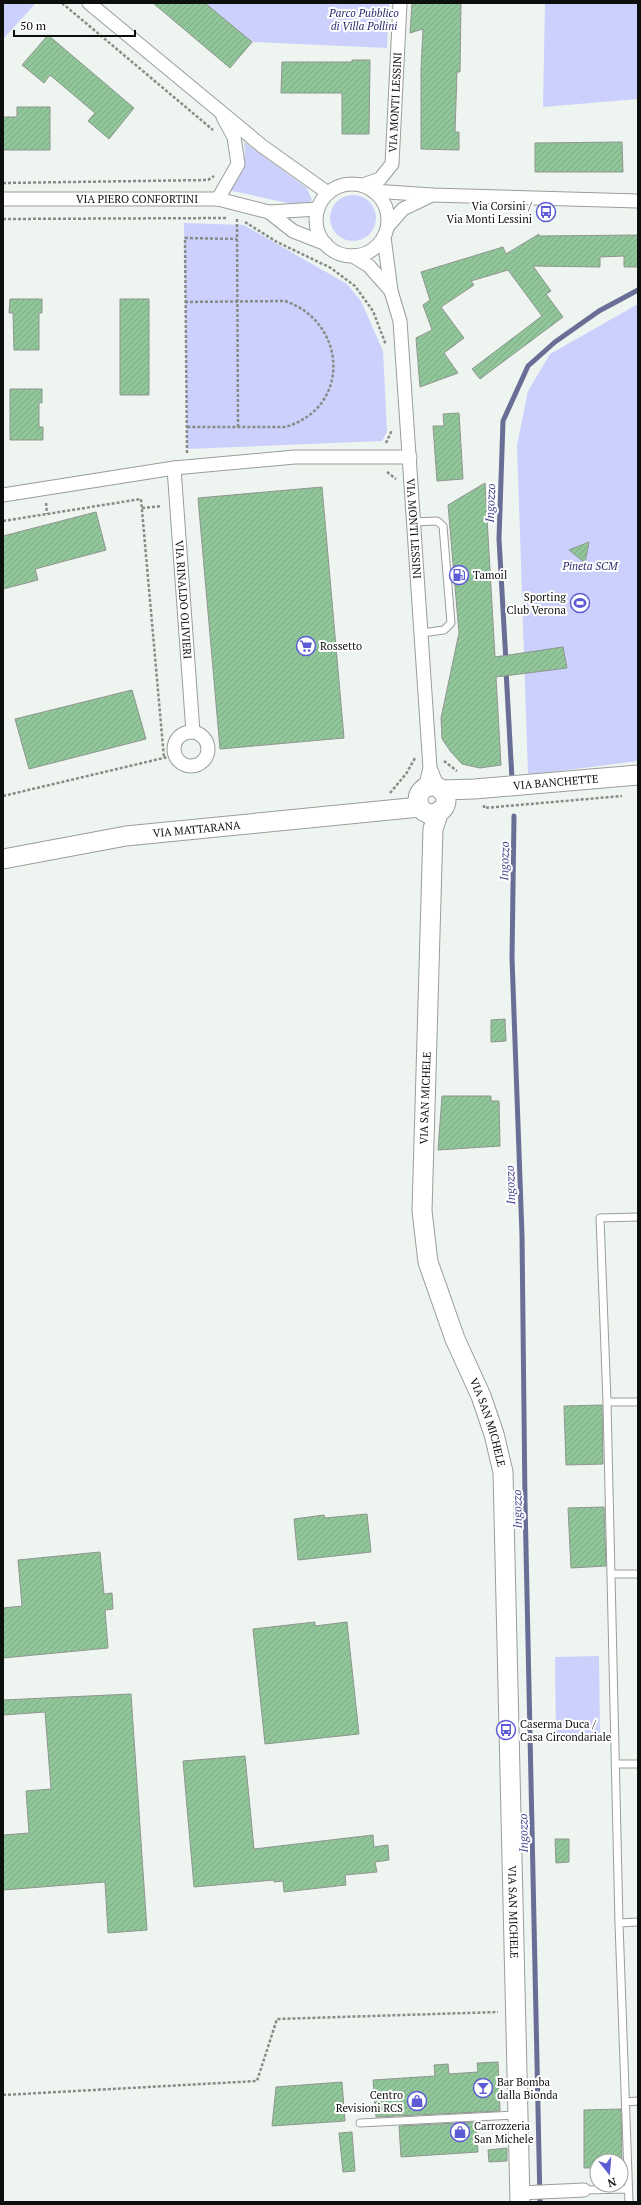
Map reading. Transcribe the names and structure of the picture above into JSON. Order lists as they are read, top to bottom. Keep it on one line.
{"streets":{"street":["VIA MONTI LESSINI","VIA PIERO CONFORTINI","VIA RINALDO OLIVIERI","VIA BANCHETTE","VIA MATTARANA","VIA SAN MICHELE"]},"crossings":[["VIA MONTI LESSINI","VIA PIERO CONFORTINI"],["VIA MONTI LESSINI","VIA BANCHETTE"],["VIA MONTI LESSINI","VIA MATTARANA"],["VIA MONTI LESSINI","VIA SAN MICHELE"],["VIA BANCHETTE","VIA MATTARANA"],["VIA BANCHETTE","VIA SAN MICHELE"],["VIA MATTARANA","VIA SAN MICHELE"]],"water":["Ingozzo"],"parks":["Parco Pubblico di Villa Pollini","Pineta SCM"],"places":{"bus stop":["Via Corsini / Via Monti Lessini","Caserma Duca / Casa Circondariale"],"fuel station":["Tamoil"],"sports":["Sporting Club Verona"],"supermarket":["Rossetto"],"bar":["Bar Bomba dalla Bionda"],"shop":["Centro Revisioni RCS","Carrozzeria San Michele"]},"scale_bar":"50 m","north":"bottom"}
